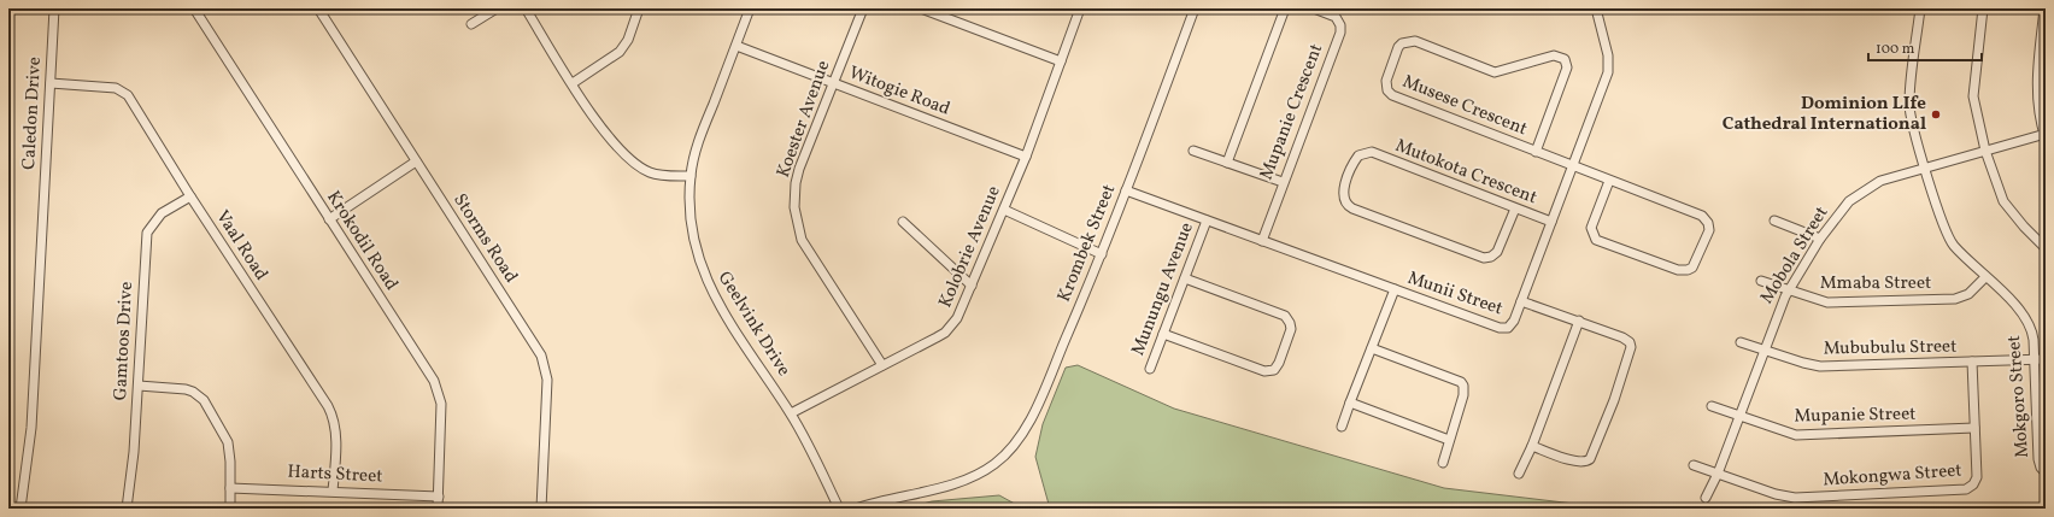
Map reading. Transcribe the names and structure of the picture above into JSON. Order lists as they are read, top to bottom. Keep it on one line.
{"streets":{"street":["Witogie Road","Musese Crescent","Mupanie Crescent","Caledon Drive","Koester Avenue","Mutokota Crescent","Storms Road","Krokodil Road","Krombek Street","Vaal Road","Kolobrie Avenue","Mobola Street","Mmaba Street","Munungu Avenue","Munii Street","Geelvink Drive","Gamtoos Drive","Mububulu Street","Mokgoro Street","Mupanie Street","Harts Street","Mokongwa Street"]},"crossings":[["Witogie Road","Koester Avenue"],["Witogie Road","Kolobrie Avenue"],["Witogie Road","Geelvink Drive"],["Musese Crescent","Munii Street"],["Mupanie Crescent","Munii Street"],["Caledon Drive","Vaal Road"],["Koester Avenue","Kolobrie Avenue"],["Mutokota Crescent","Munii Street"],["Krokodil Road","Harts Street"],["Krombek Street","Munii Street"],["Vaal Road","Gamtoos Drive"],["Vaal Road","Harts Street"],["Kolobrie Avenue","Geelvink Drive"],["Mobola Street","Mmaba Street"],["Mobola Street","Mububulu Street"],["Mobola Street","Mokgoro Street"],["Mobola Street","Mupanie Street"],["Mobola Street","Mokongwa Street"],["Mmaba Street","Mokgoro Street"],["Munungu Avenue","Munii Street"],["Mububulu Street","Mokgoro Street"],["Mububulu Street","Mokongwa Street"],["Mupanie Street","Mokongwa Street"]],"places":["Dominion LIfe Cathedral International"],"scale_bar":"100 m"}
